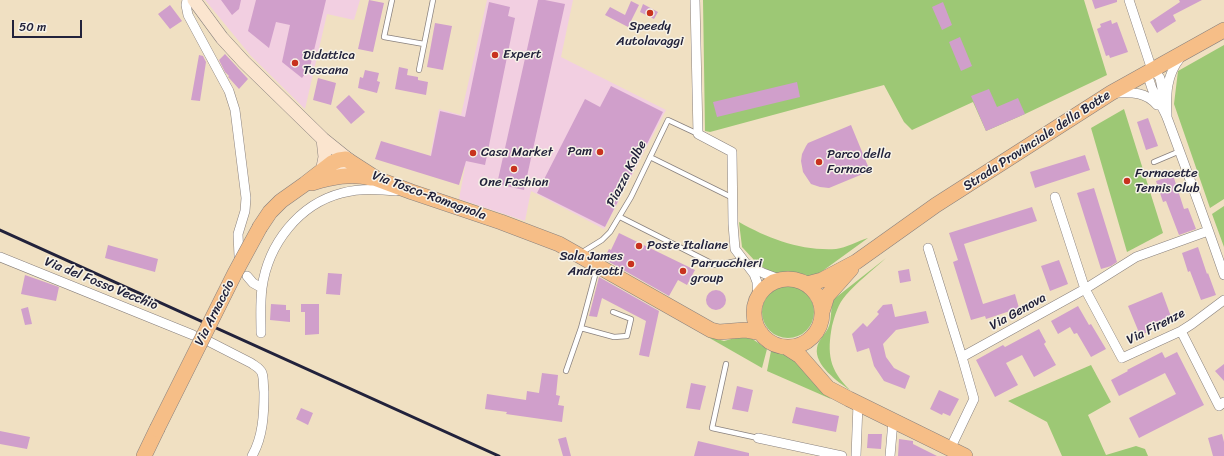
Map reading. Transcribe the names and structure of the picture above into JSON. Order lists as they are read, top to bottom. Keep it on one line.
{"streets":{"main road":["Strada Provinciale della Botte","Via Tosco-Romagnola","Via Arnaccio"],"street":["Piazza Kolbe","Via del Fosso Vecchio","Via Genova","Via Firenze"]},"crossings":[["Piazza Kolbe","Via Tosco-Romagnola"],["Via Tosco-Romagnola","Via Arnaccio"],["Via Genova","Via Firenze"]],"places":["Speedy Autolavaggi","Expert","Didattica Toscana","Pam","Casa Market","Parco della Fornace","One Fashion","Fornacette Tennis Club","Poste Italiane","Sala James Andreotti","Parrucchieri group"],"scale_bar":"50 m"}
